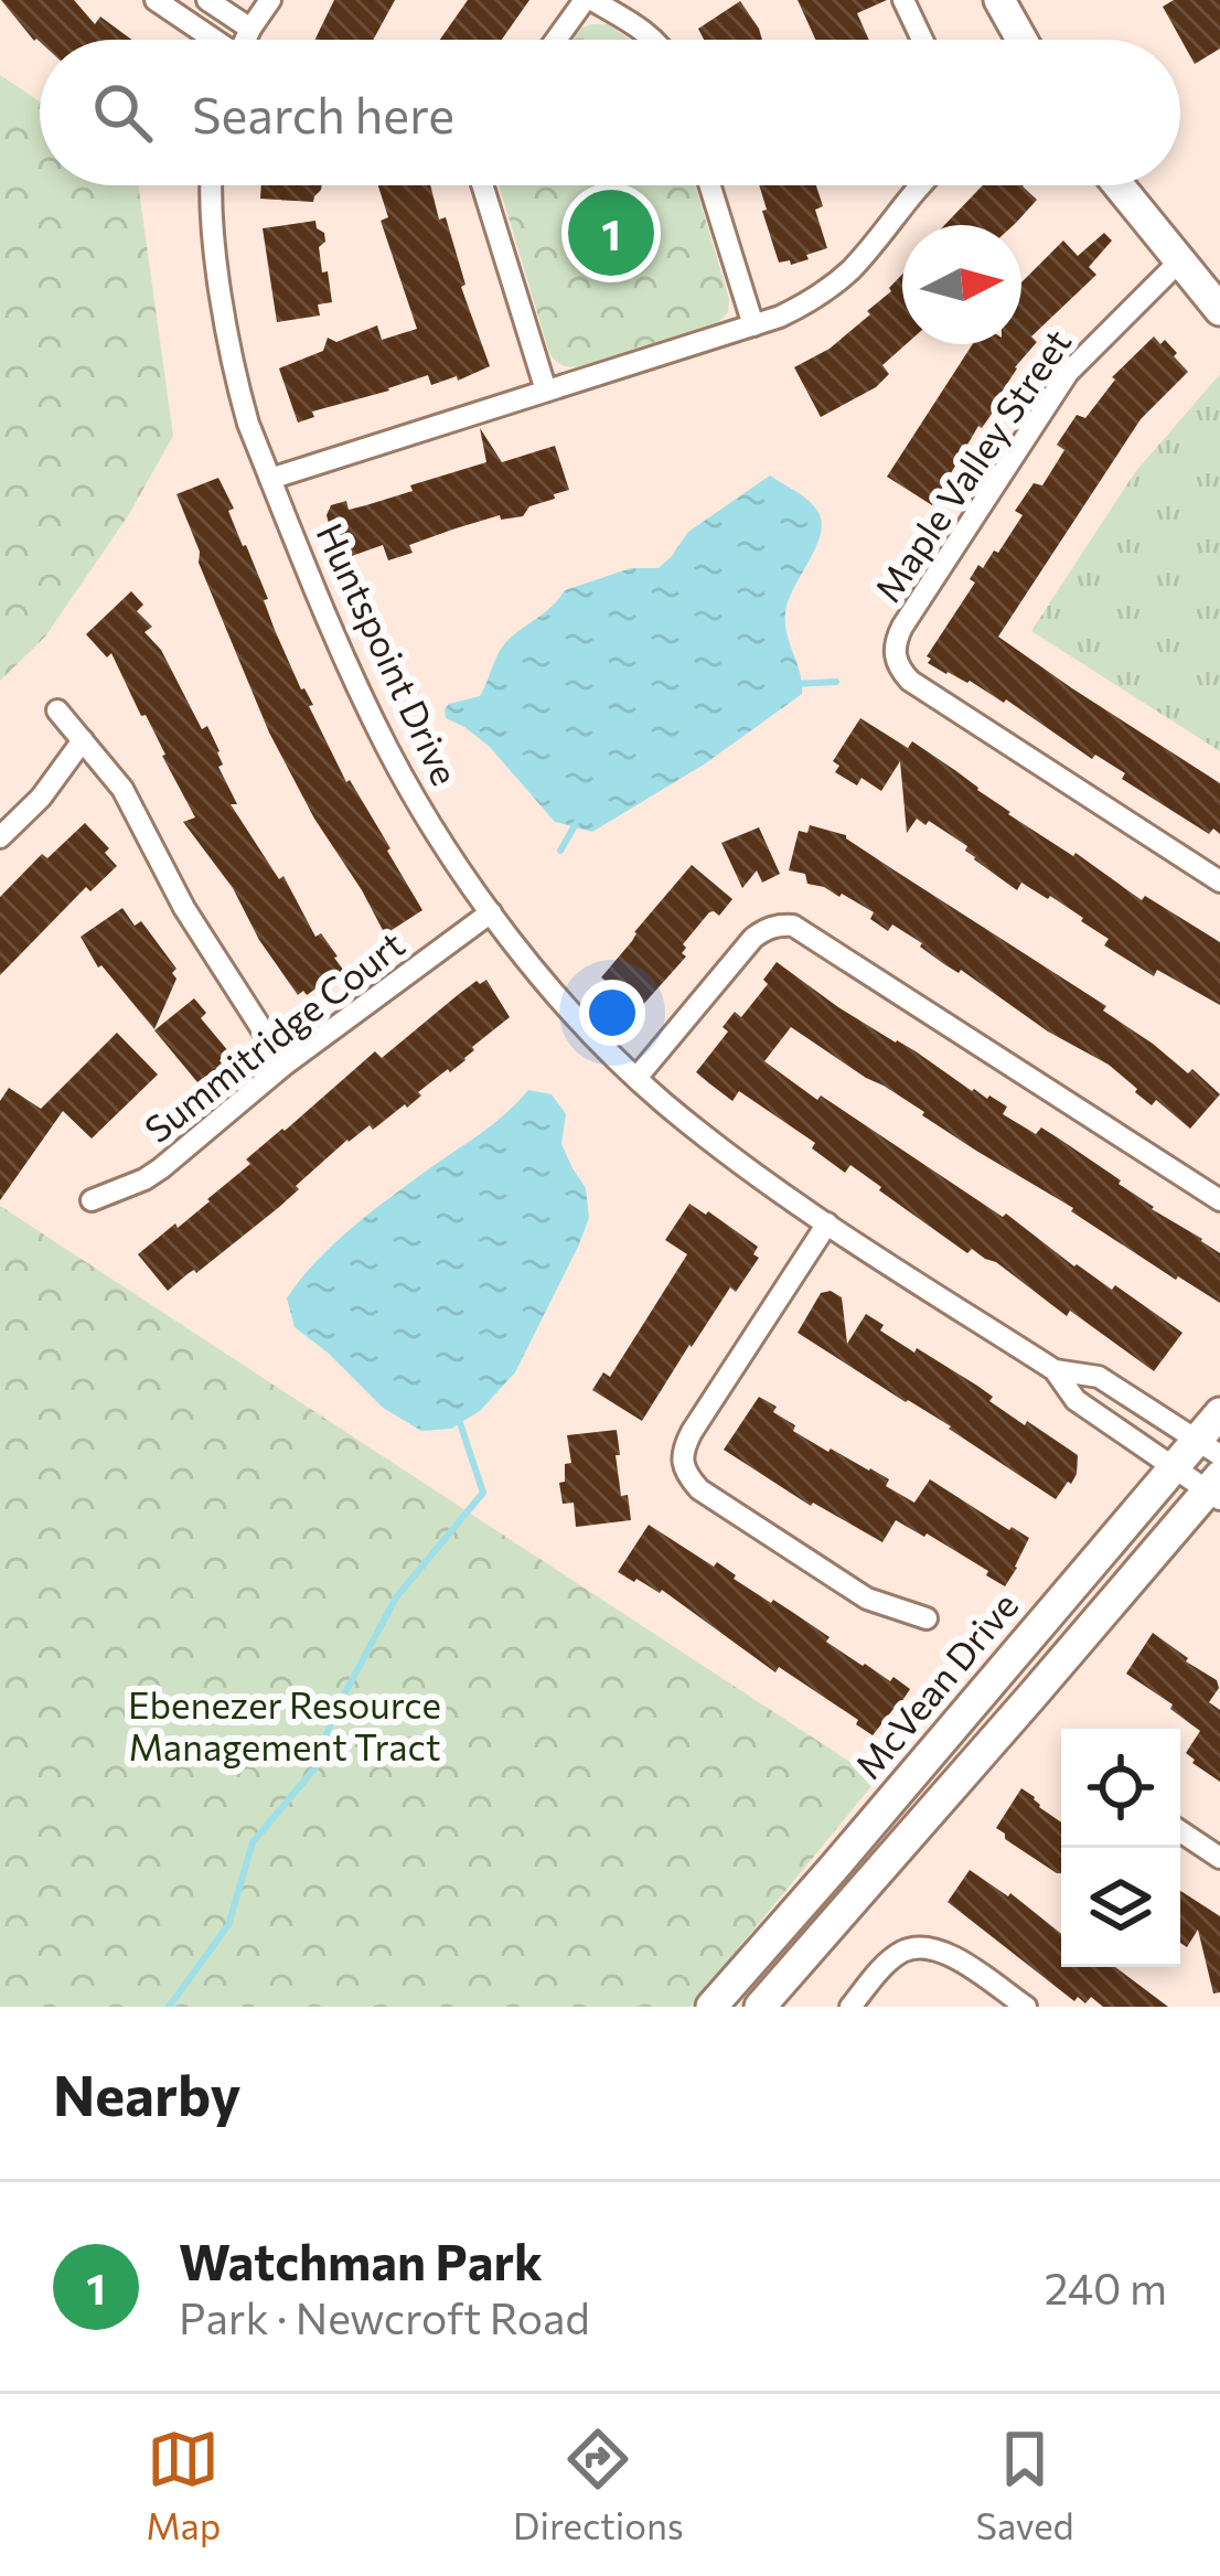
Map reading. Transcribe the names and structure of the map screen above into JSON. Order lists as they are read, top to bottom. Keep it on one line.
{"streets":{"main road":["McVean Drive"],"street":["Maple Valley Street","Huntspoint Drive","Summitridge Court"]},"crossings":[["Huntspoint Drive","Summitridge Court"],["Huntspoint Drive","McVean Drive"]],"parks":["Ebenezer Resource Management Tract"],"north":"right","page":{"search":"Search here","pins":"1","heading":"Nearby","list":[{"mark":"1","name":"Watchman Park","note":"Park · Newcroft Road","value":"240 m"}],"nav":["Map","Directions","Saved"]}}
